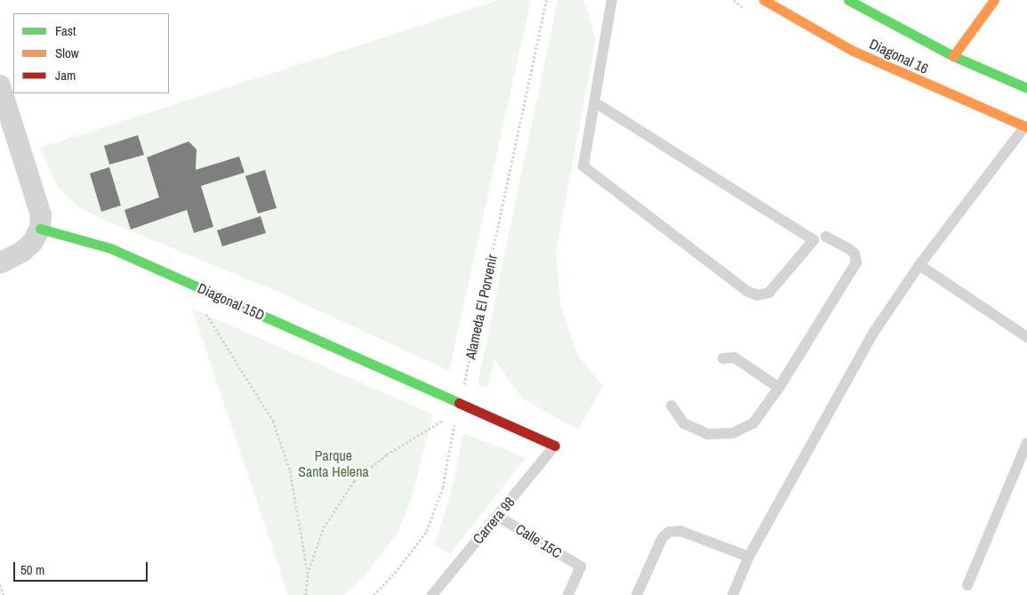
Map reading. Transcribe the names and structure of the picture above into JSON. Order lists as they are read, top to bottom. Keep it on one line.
{"streets":{"street":["Diagonal 16","Diagonal 15D"],"lane":["Carrera 98","Calle 15C"],"path":["Alameda El Porvenir"]},"crossings":[["Diagonal 15D","Alameda El Porvenir"],["Diagonal 15D","Carrera 98"],["Carrera 98","Calle 15C"]],"parks":["Parque Santa Helena"],"legend":["Fast","Slow","Jam"],"scale_bar":"50 m"}
